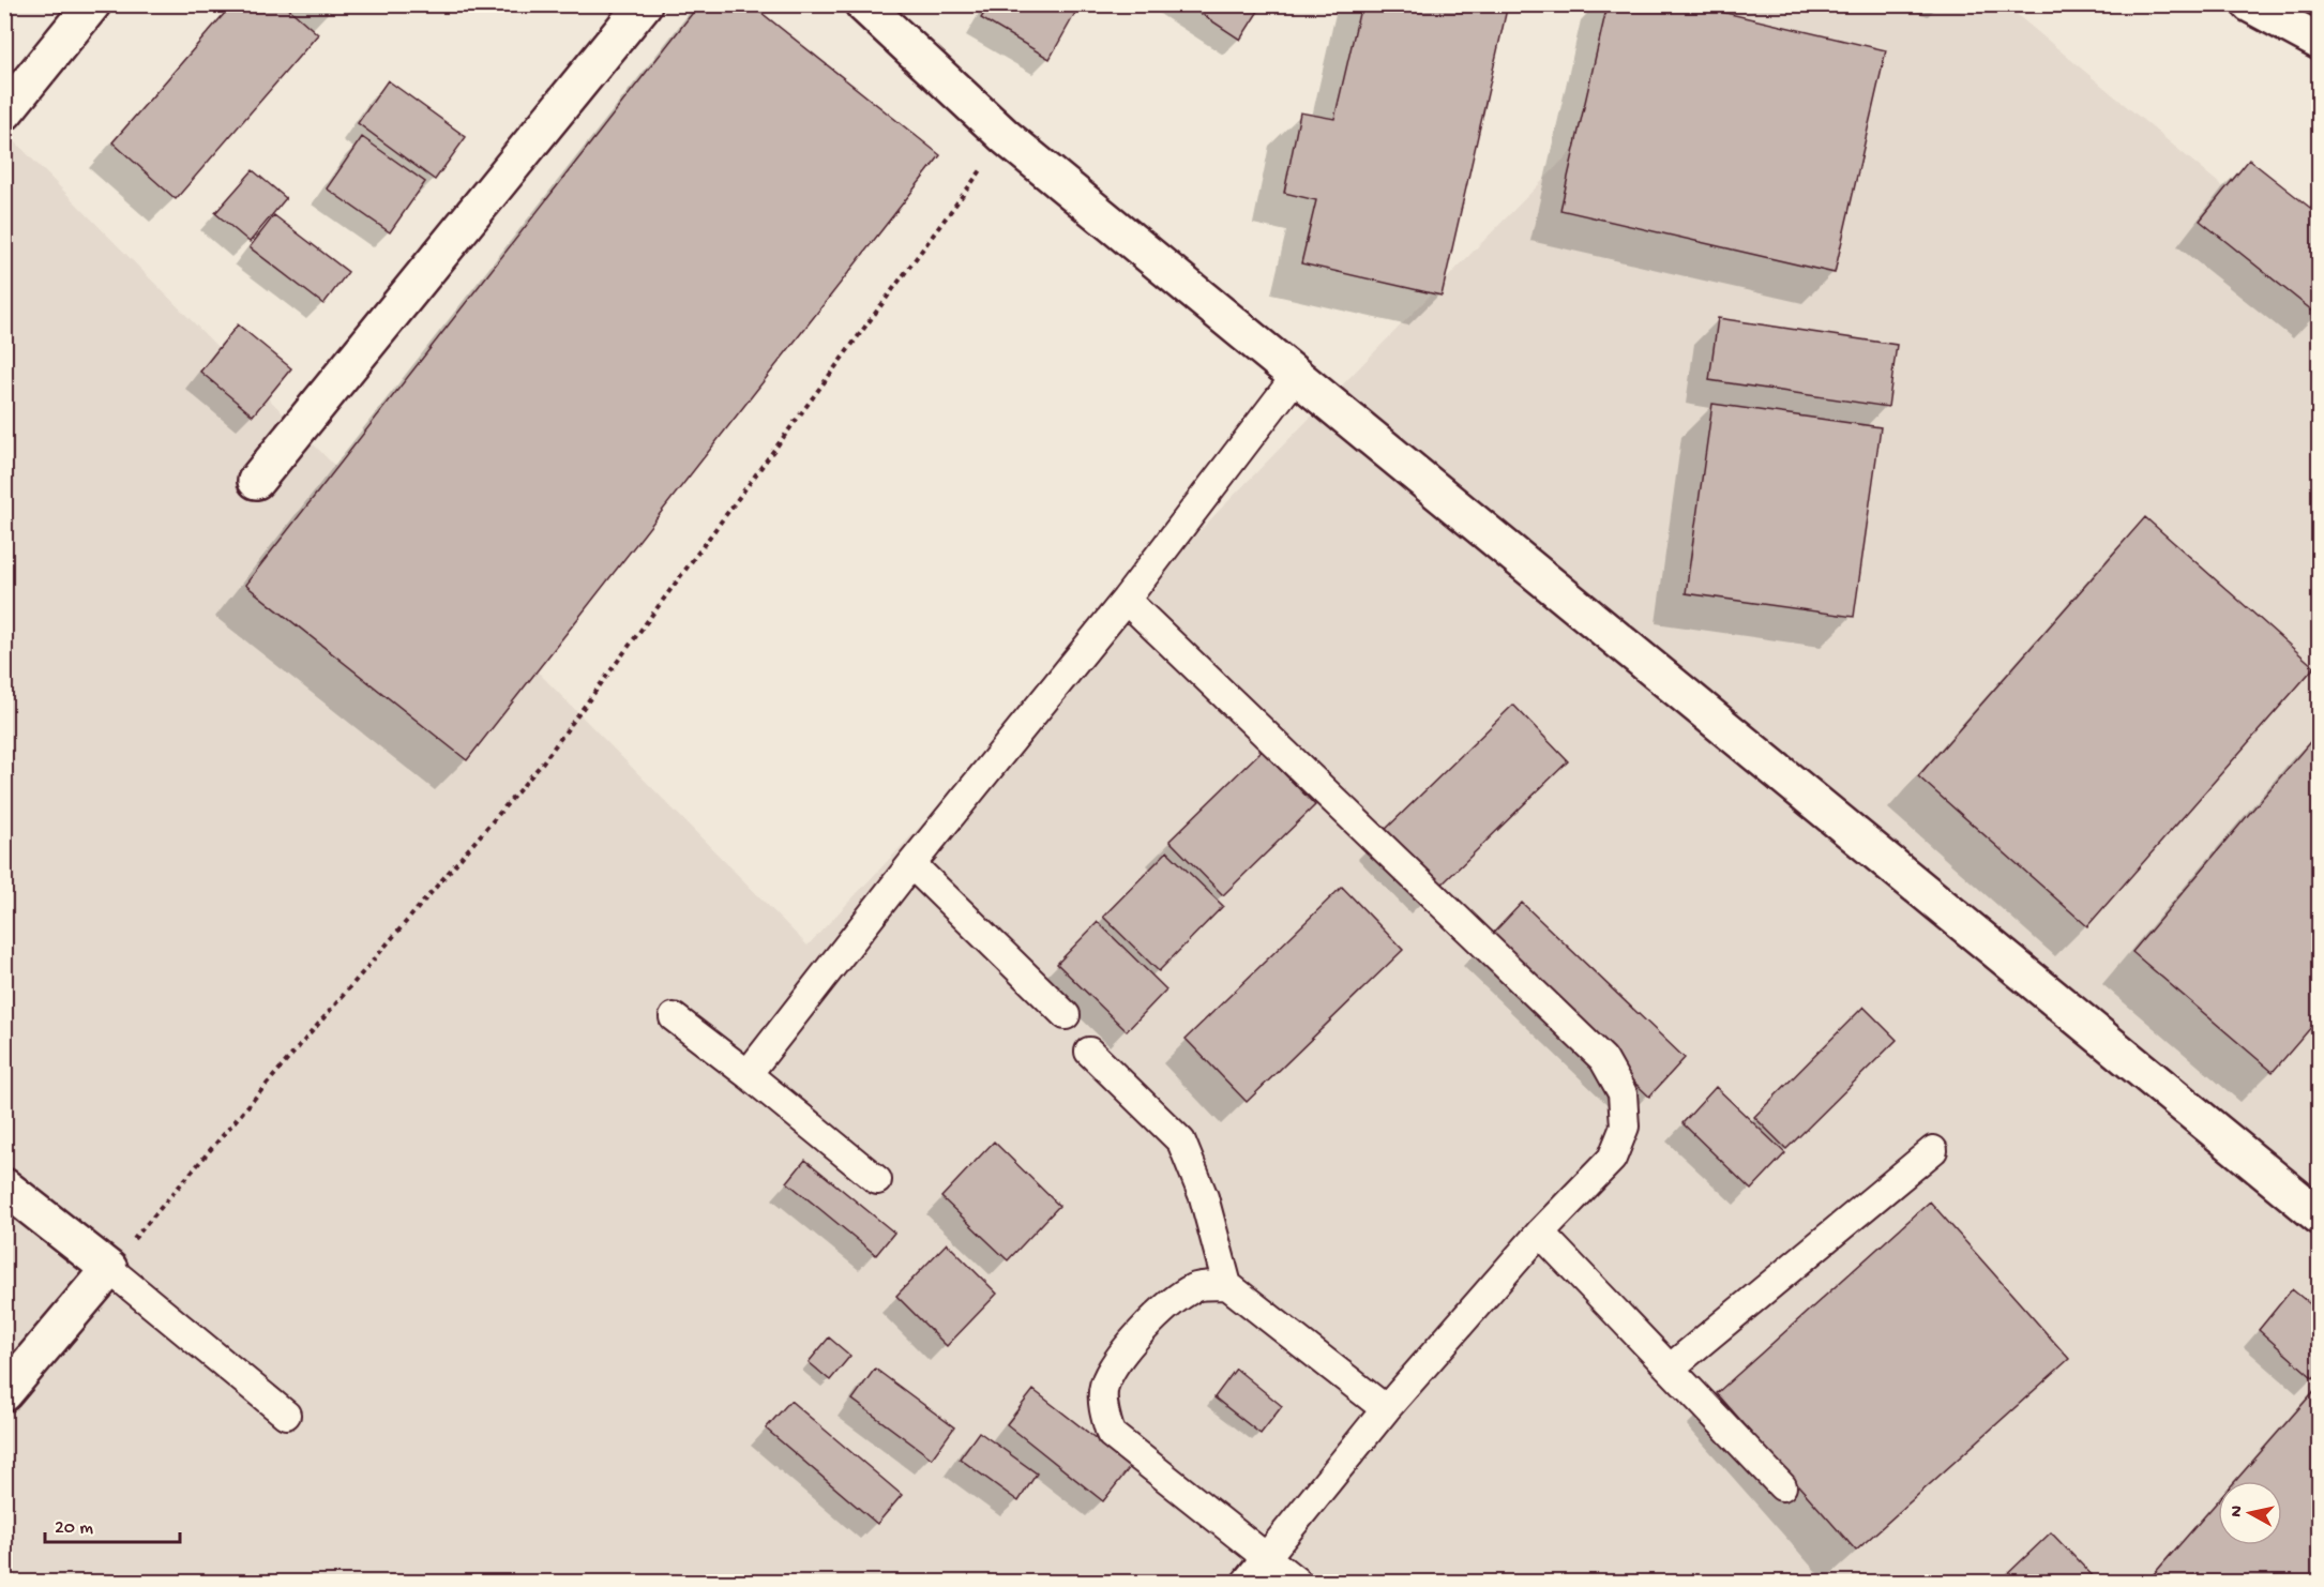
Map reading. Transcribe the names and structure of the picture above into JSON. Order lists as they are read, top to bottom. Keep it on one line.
{"scale_bar":"20 m","north":"left"}
